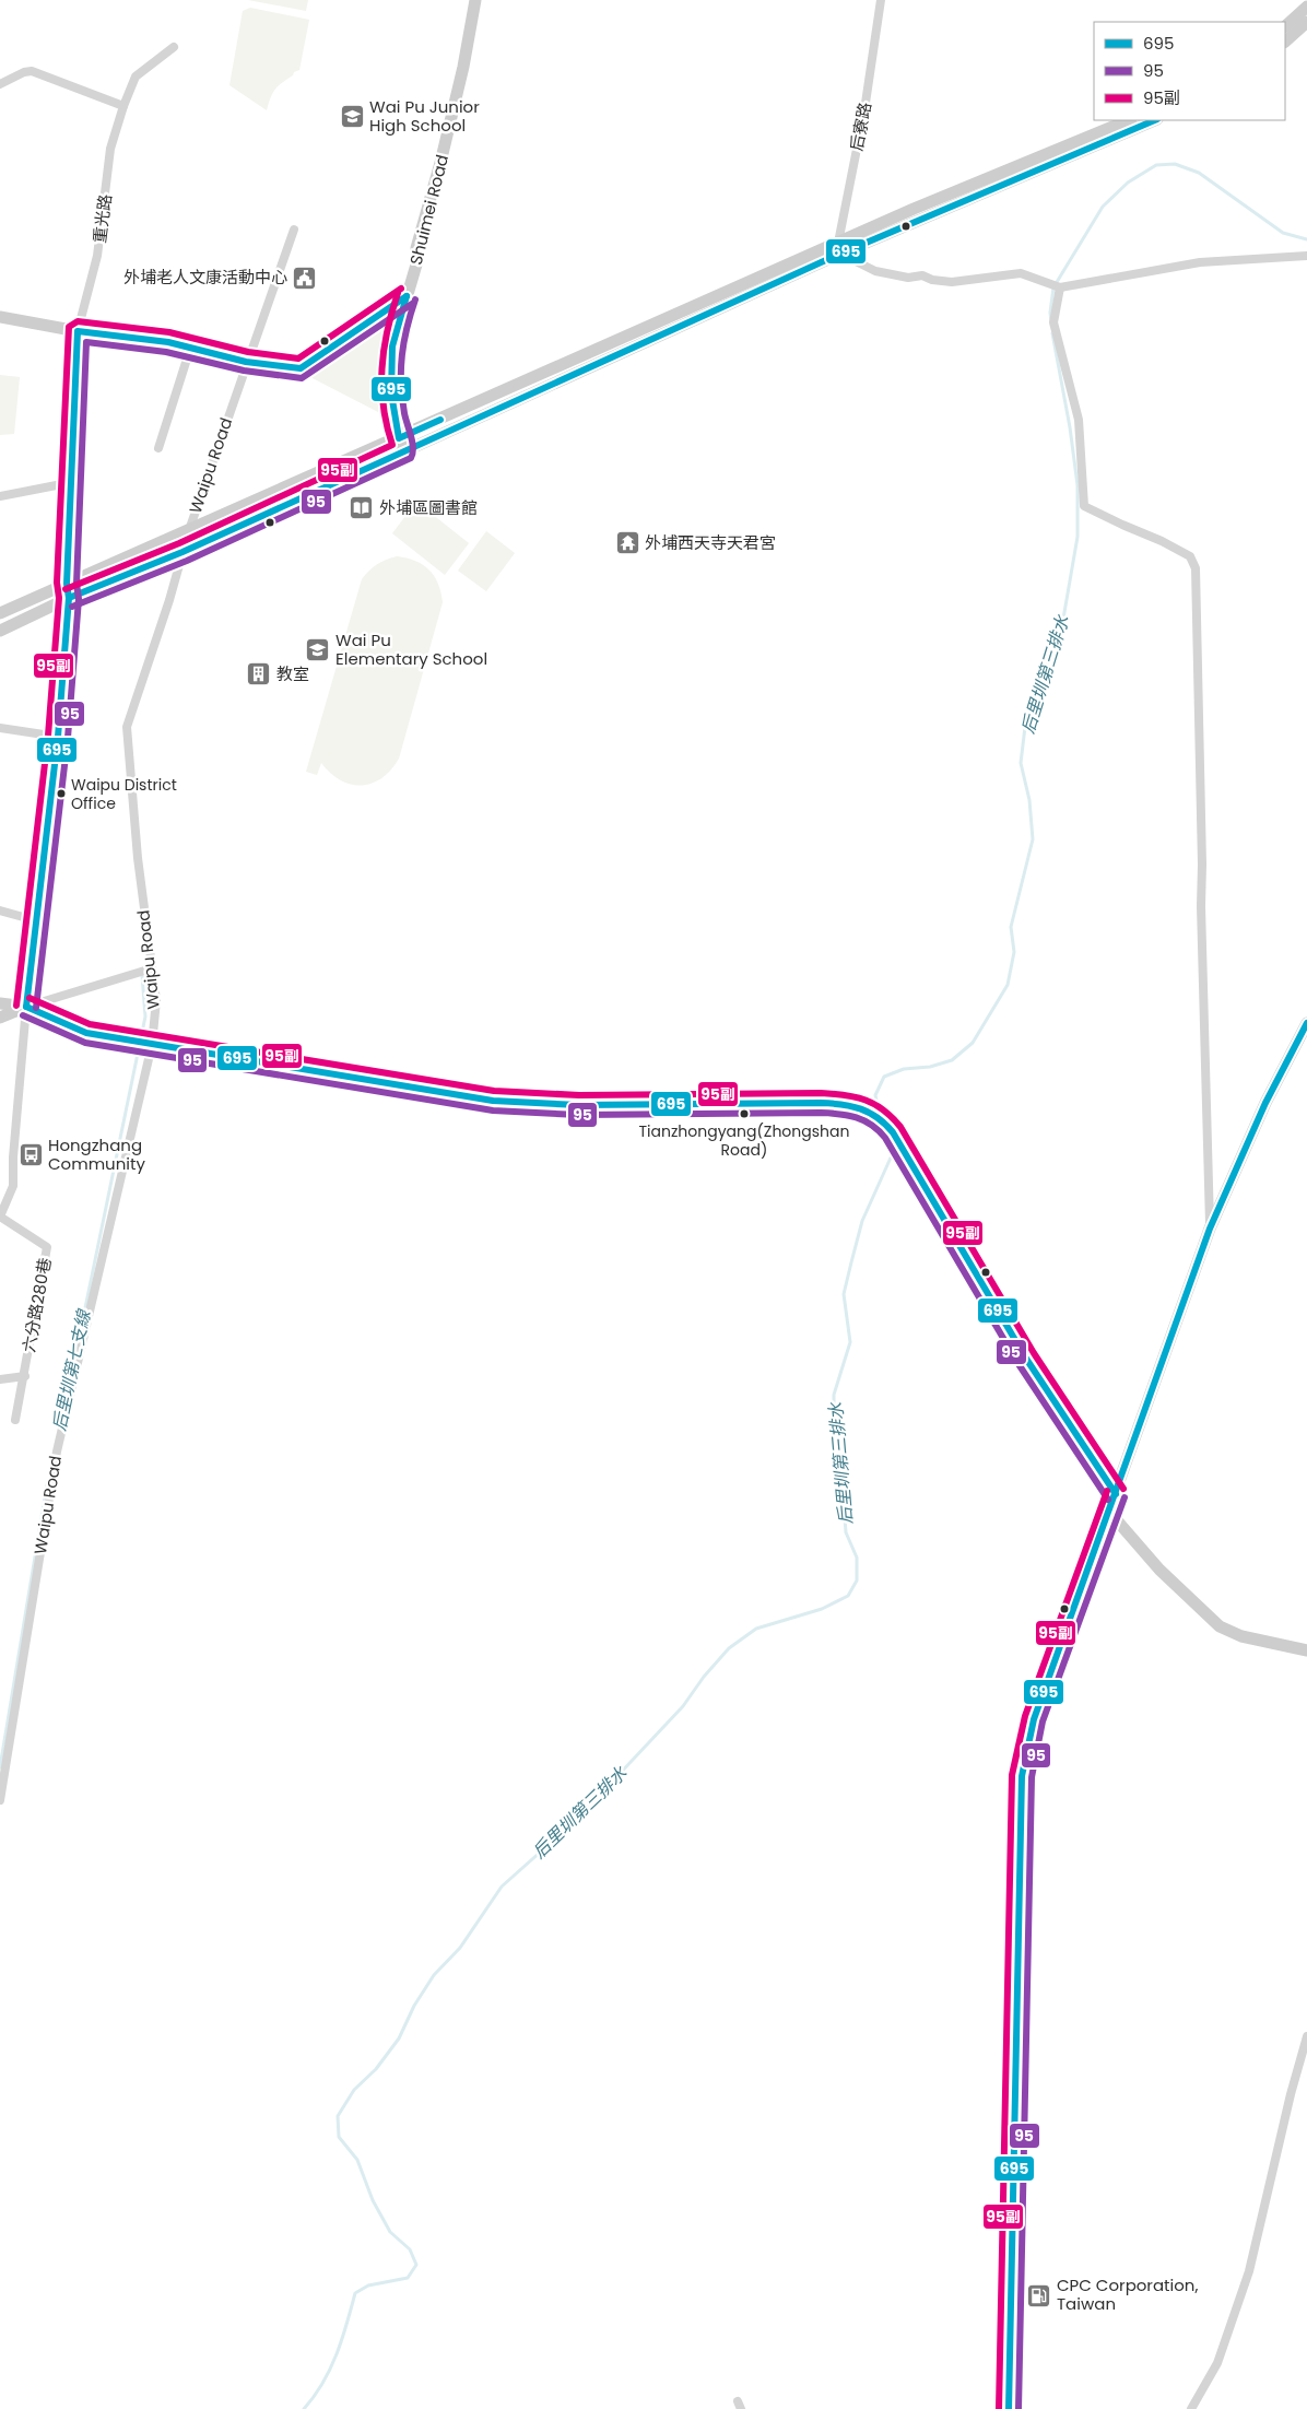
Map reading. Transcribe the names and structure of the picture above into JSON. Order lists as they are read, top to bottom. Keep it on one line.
{"streets":{"street":["后寮路","Shuimei Road","重光路","Waipu Road","六分路280巷"]},"water":["后里圳第三排水","后里圳第七支線"],"places":{"school or university":["Wai Pu Junior High School","Wai Pu Elementary School"],"public building":["外埔老人文康活動中心"],"library":["外埔區圖書館"],"temple":["外埔西天寺天君宮"],"building":["教室"],"other":["Waipu District Office","Tianzhongyang(Zhongshan Road)"],"bus stop":["Hongzhang Community"],"fuel station":["CPC Corporation, Taiwan"]},"lines":["transit line 695","transit line 95副","transit line 95"],"legend":["695","95","95副"]}
